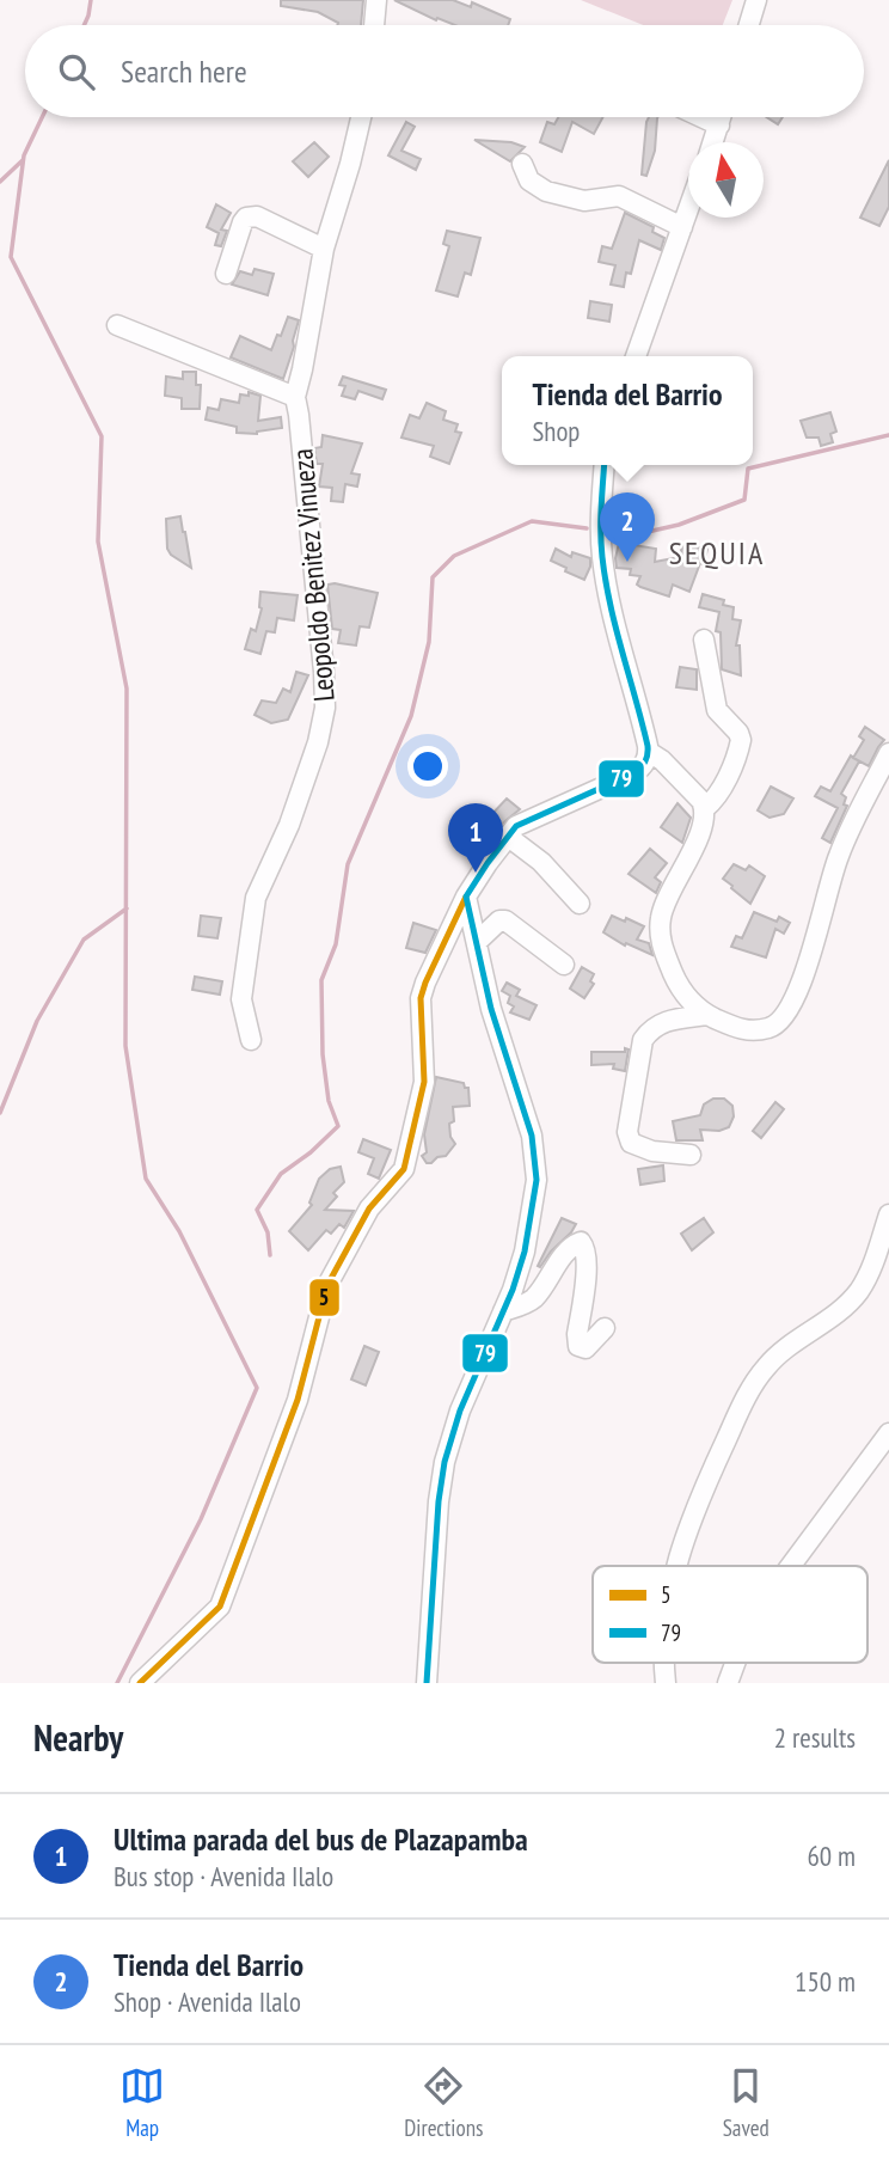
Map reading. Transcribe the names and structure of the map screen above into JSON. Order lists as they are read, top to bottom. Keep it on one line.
{"streets":{"street":["Leopoldo Benitez Vinueza"]},"districts":["SEQUIA"],"lines":["transit line 79","transit line 5"],"legend":["5","79"],"north":"top","page":{"search":"Search here","popup":["Tienda del Barrio","Shop"],"pins":["2","1"],"heading":["Nearby","2 results"],"list":[{"mark":"1","name":"Ultima parada del bus de Plazapamba","note":"Bus stop · Avenida Ilalo","value":"60 m"},{"mark":"2","name":"Tienda del Barrio","note":"Shop · Avenida Ilalo","value":"150 m"}],"nav":["Map","Directions","Saved"]}}
